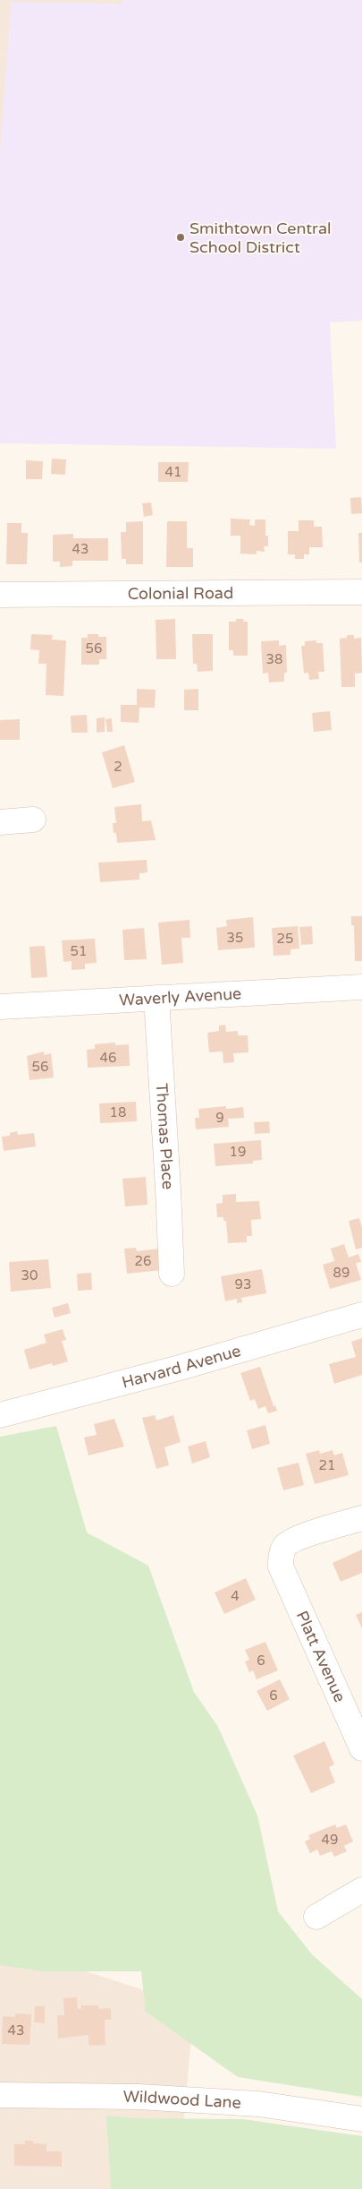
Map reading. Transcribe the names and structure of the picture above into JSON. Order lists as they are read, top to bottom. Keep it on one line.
{"streets":{"street":["Colonial Road","Waverly Avenue","Thomas Place","Harvard Avenue","Platt Avenue","Wildwood Lane"]},"crossings":[["Waverly Avenue","Thomas Place"]],"places":["Smithtown Central School District"],"house_numbers":["41","43","56","38","2","35","25","51","46","56","18","9","19","26","89","30","93","21","4","6","6","49","43"]}
